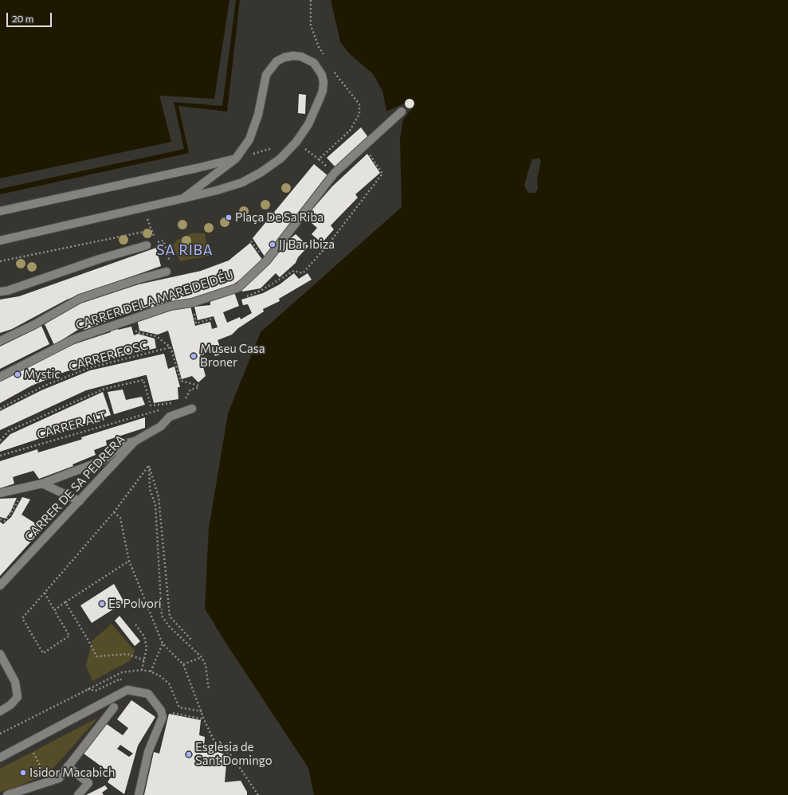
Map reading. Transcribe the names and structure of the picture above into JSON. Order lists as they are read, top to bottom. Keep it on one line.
{"streets":{"street":["CARRER DE LA MARE DE DÉU","CARRER DE SA PEDRERA"],"path":["CARRER FOSC","CARRER ALT"]},"districts":["SA RIBA"],"places":["Plaça De Sa Riba","JJ Bar Ibiza","Museu Casa Broner","Mystic","Es Polvorí","Esglèsia de Sant Domingo","Isidor Macabich"],"scale_bar":"20 m"}
